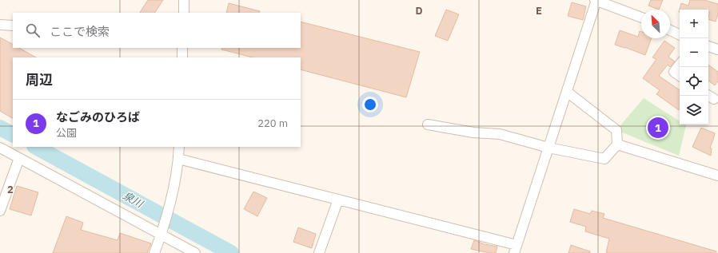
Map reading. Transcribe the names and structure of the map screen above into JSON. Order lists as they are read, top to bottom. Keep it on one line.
{"water":["泉川"],"north":"top left","page":{"map_buttons":["+","−"],"search":"ここで検索","heading":"周辺","list":[{"mark":"1","name":"なごみのひろば","note":"公園","value":"220 m"}],"pins":"1"},"grid":{"columns":["D","E"],"rows":["2"]}}
